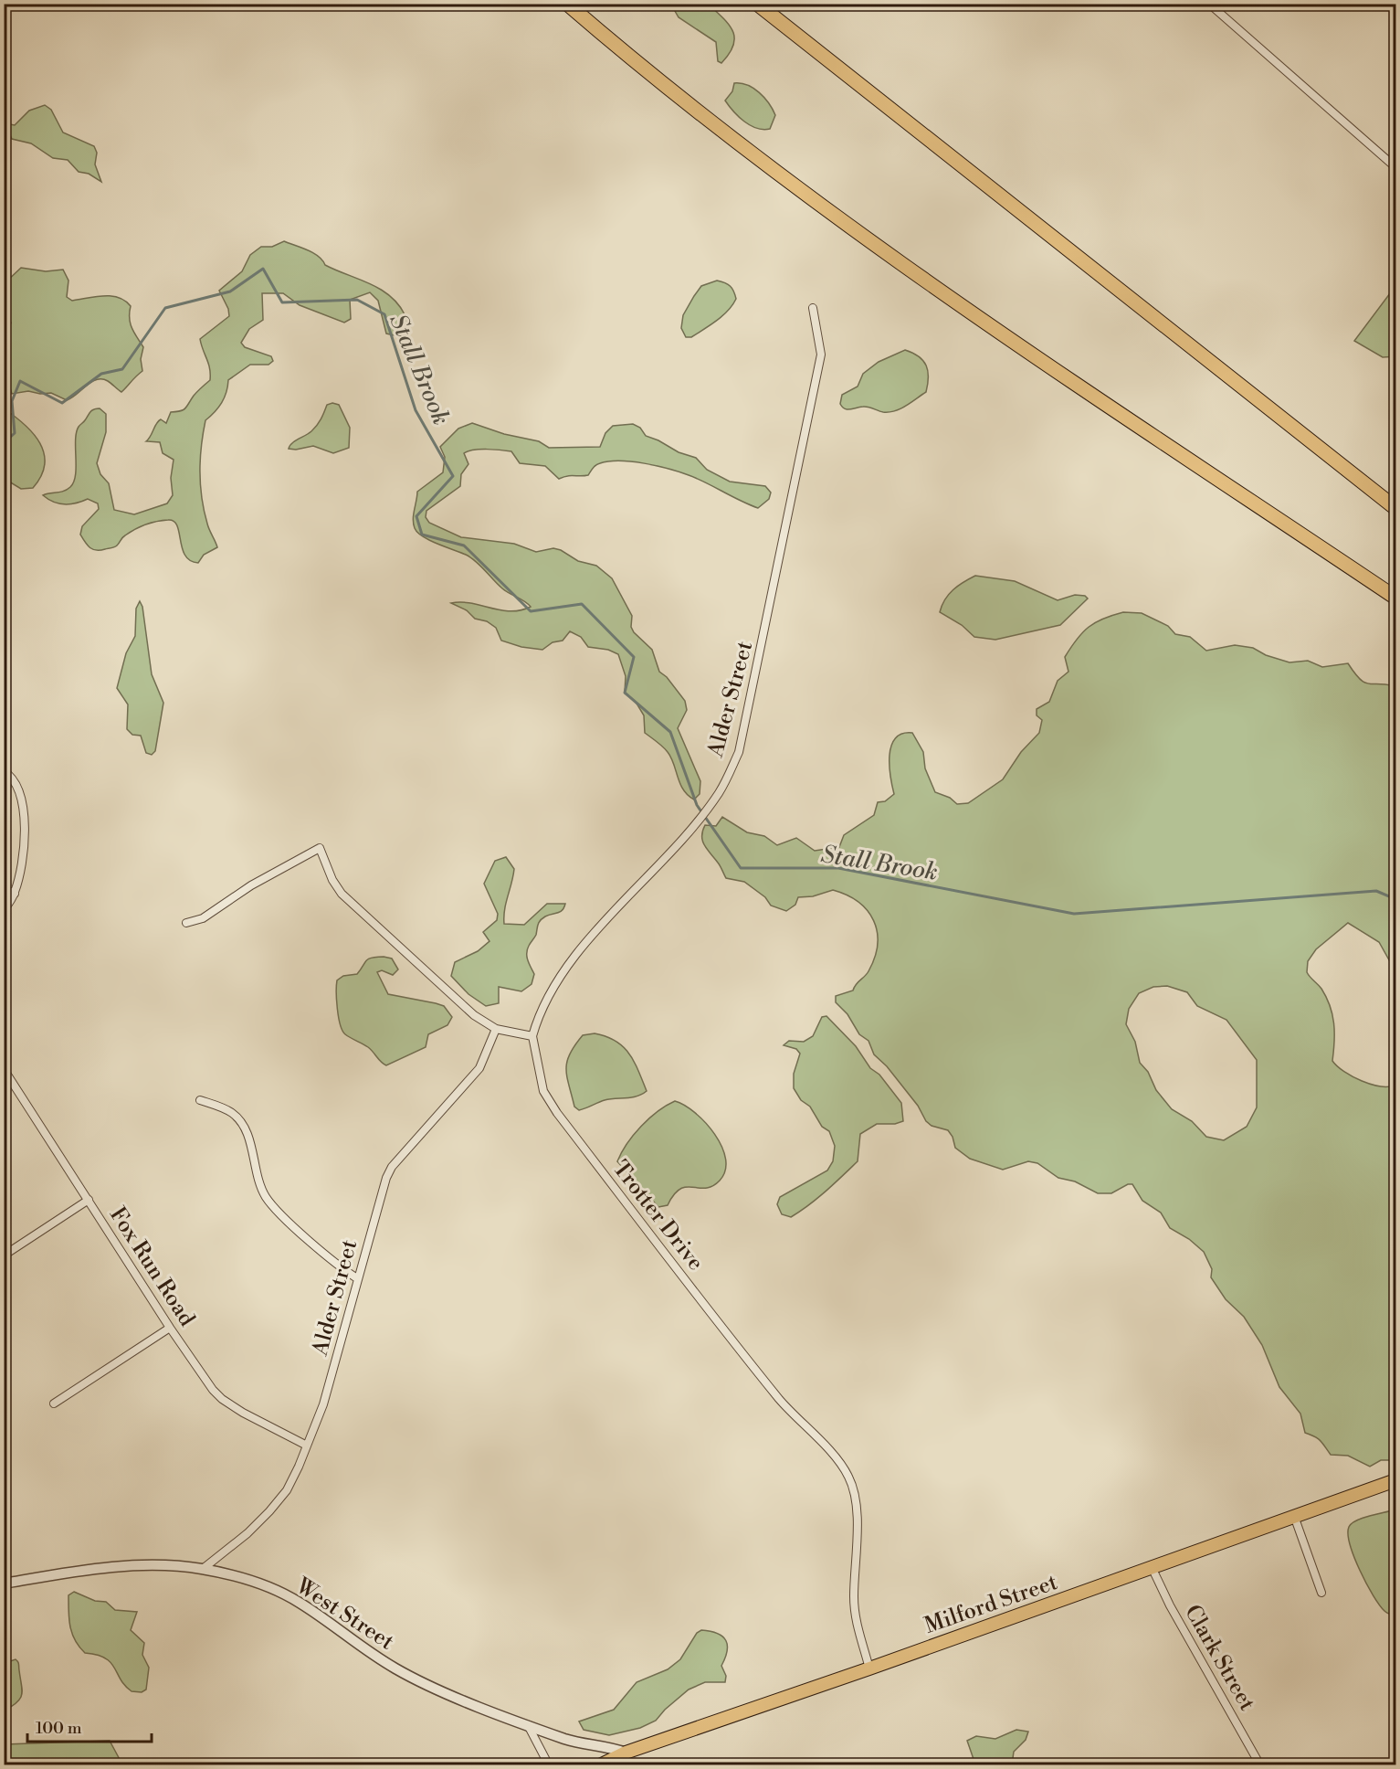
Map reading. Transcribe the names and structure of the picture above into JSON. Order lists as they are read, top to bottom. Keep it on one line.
{"streets":{"main road":["Milford Street"],"street":["Alder Street","Trotter Drive","Fox Run Road","West Street","Clark Street"]},"crossings":[["Alder Street","Trotter Drive"],["Alder Street","Fox Run Road"],["Alder Street","West Street"],["Trotter Drive","Milford Street"],["Milford Street","West Street"],["Milford Street","Clark Street"]],"water":["Stall Brook"],"scale_bar":"100 m"}
